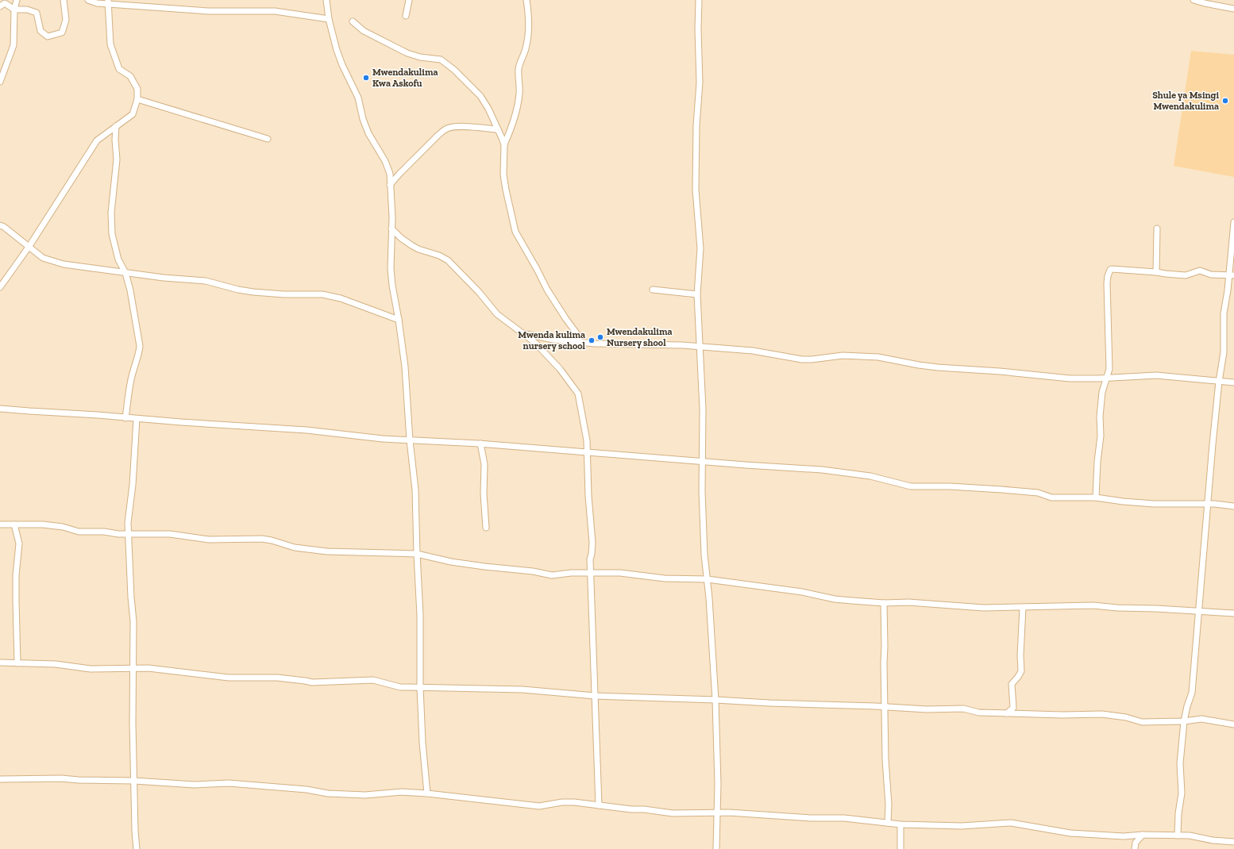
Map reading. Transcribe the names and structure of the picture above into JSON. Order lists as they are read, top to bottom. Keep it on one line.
{"places":["Mwendakulima Kwa Askofu","Shule ya Msingi Mwendakulima","Mwendakulima Nursery shool","Mwenda kulima nursery school"]}
